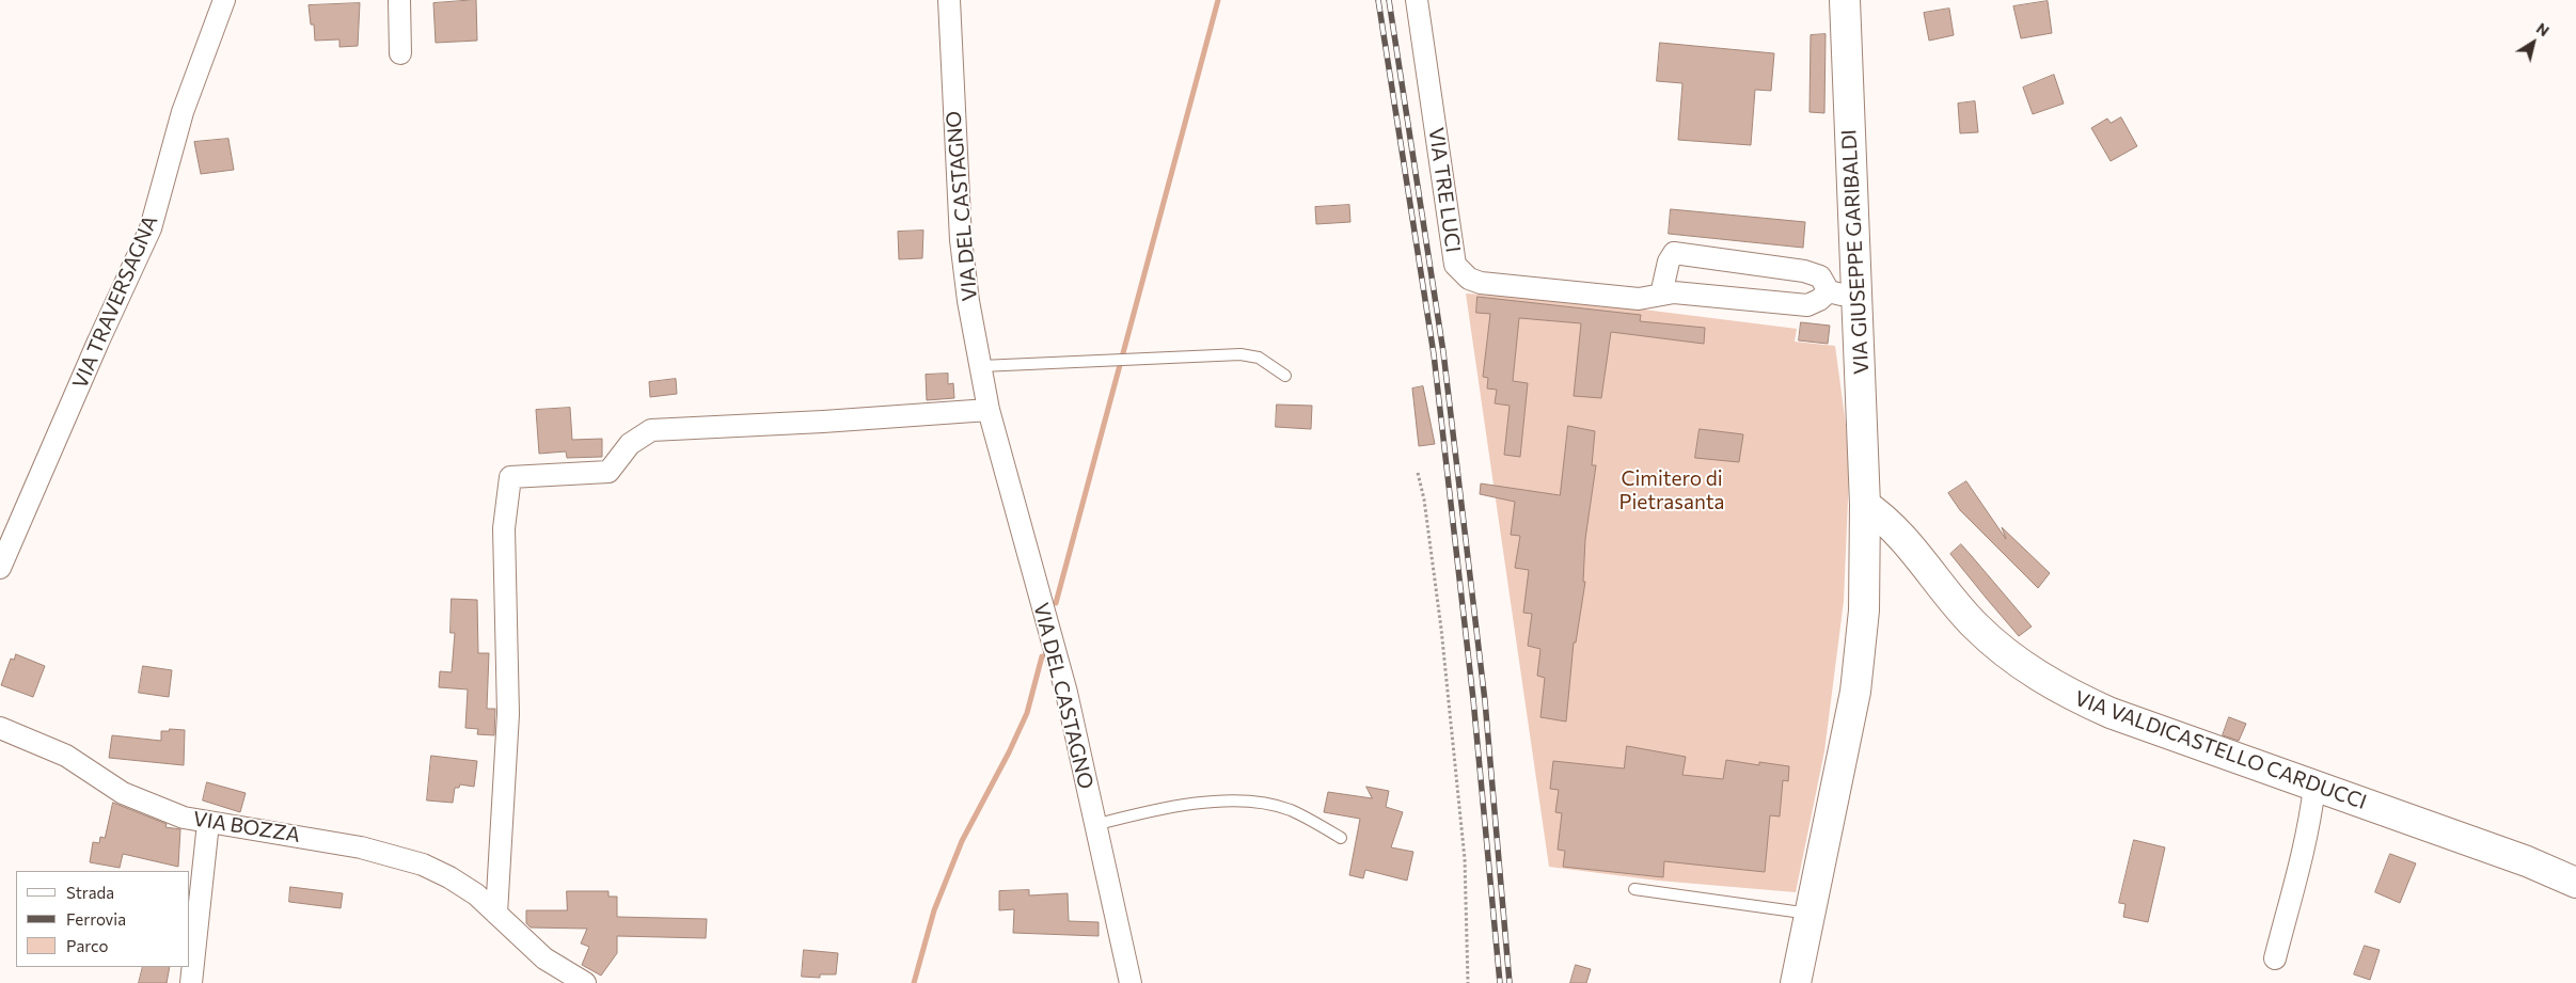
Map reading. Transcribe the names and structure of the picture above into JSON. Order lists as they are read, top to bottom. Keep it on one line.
{"streets":{"main road":["VIA GIUSEPPE GARIBALDI","VIA VALDICASTELLO CARDUCCI"],"street":["VIA TRE LUCI","VIA DEL CASTAGNO","VIA TRAVERSAGNA","VIA BOZZA"]},"crossings":[["VIA GIUSEPPE GARIBALDI","VIA VALDICASTELLO CARDUCCI"]],"parks":["Cimitero di Pietrasanta"],"legend":["Strada","Ferrovia","Parco"],"north":"top right"}
